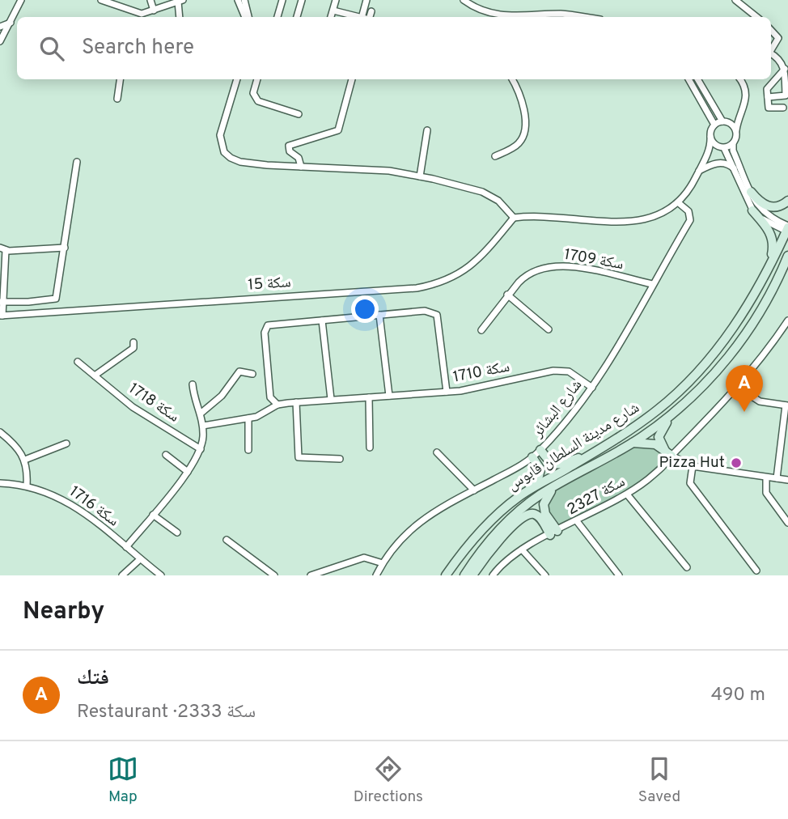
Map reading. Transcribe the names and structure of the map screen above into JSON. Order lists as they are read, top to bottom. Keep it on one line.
{"streets":{"main road":["شارع مدينة السلطان قابوس"],"street":["سكة 1709","سكة 15","سكة 1710","سكة 1718","شارع البشائر","سكة 2327","سكة 1716"]},"crossings":[["سكة 1709","شارع البشائر"],["سكة 1710","سكة 1718"],["سكة 1710","شارع البشائر"],["سكة 1718","سكة 1716"]],"places":["Pizza Hut"],"page":{"search":"Search here","pins":"A","heading":"Nearby","list":[{"mark":"A","name":"فتك","note":"Restaurant · سكة 2333","value":"490 m"}],"nav":["Map","Directions","Saved"]}}
